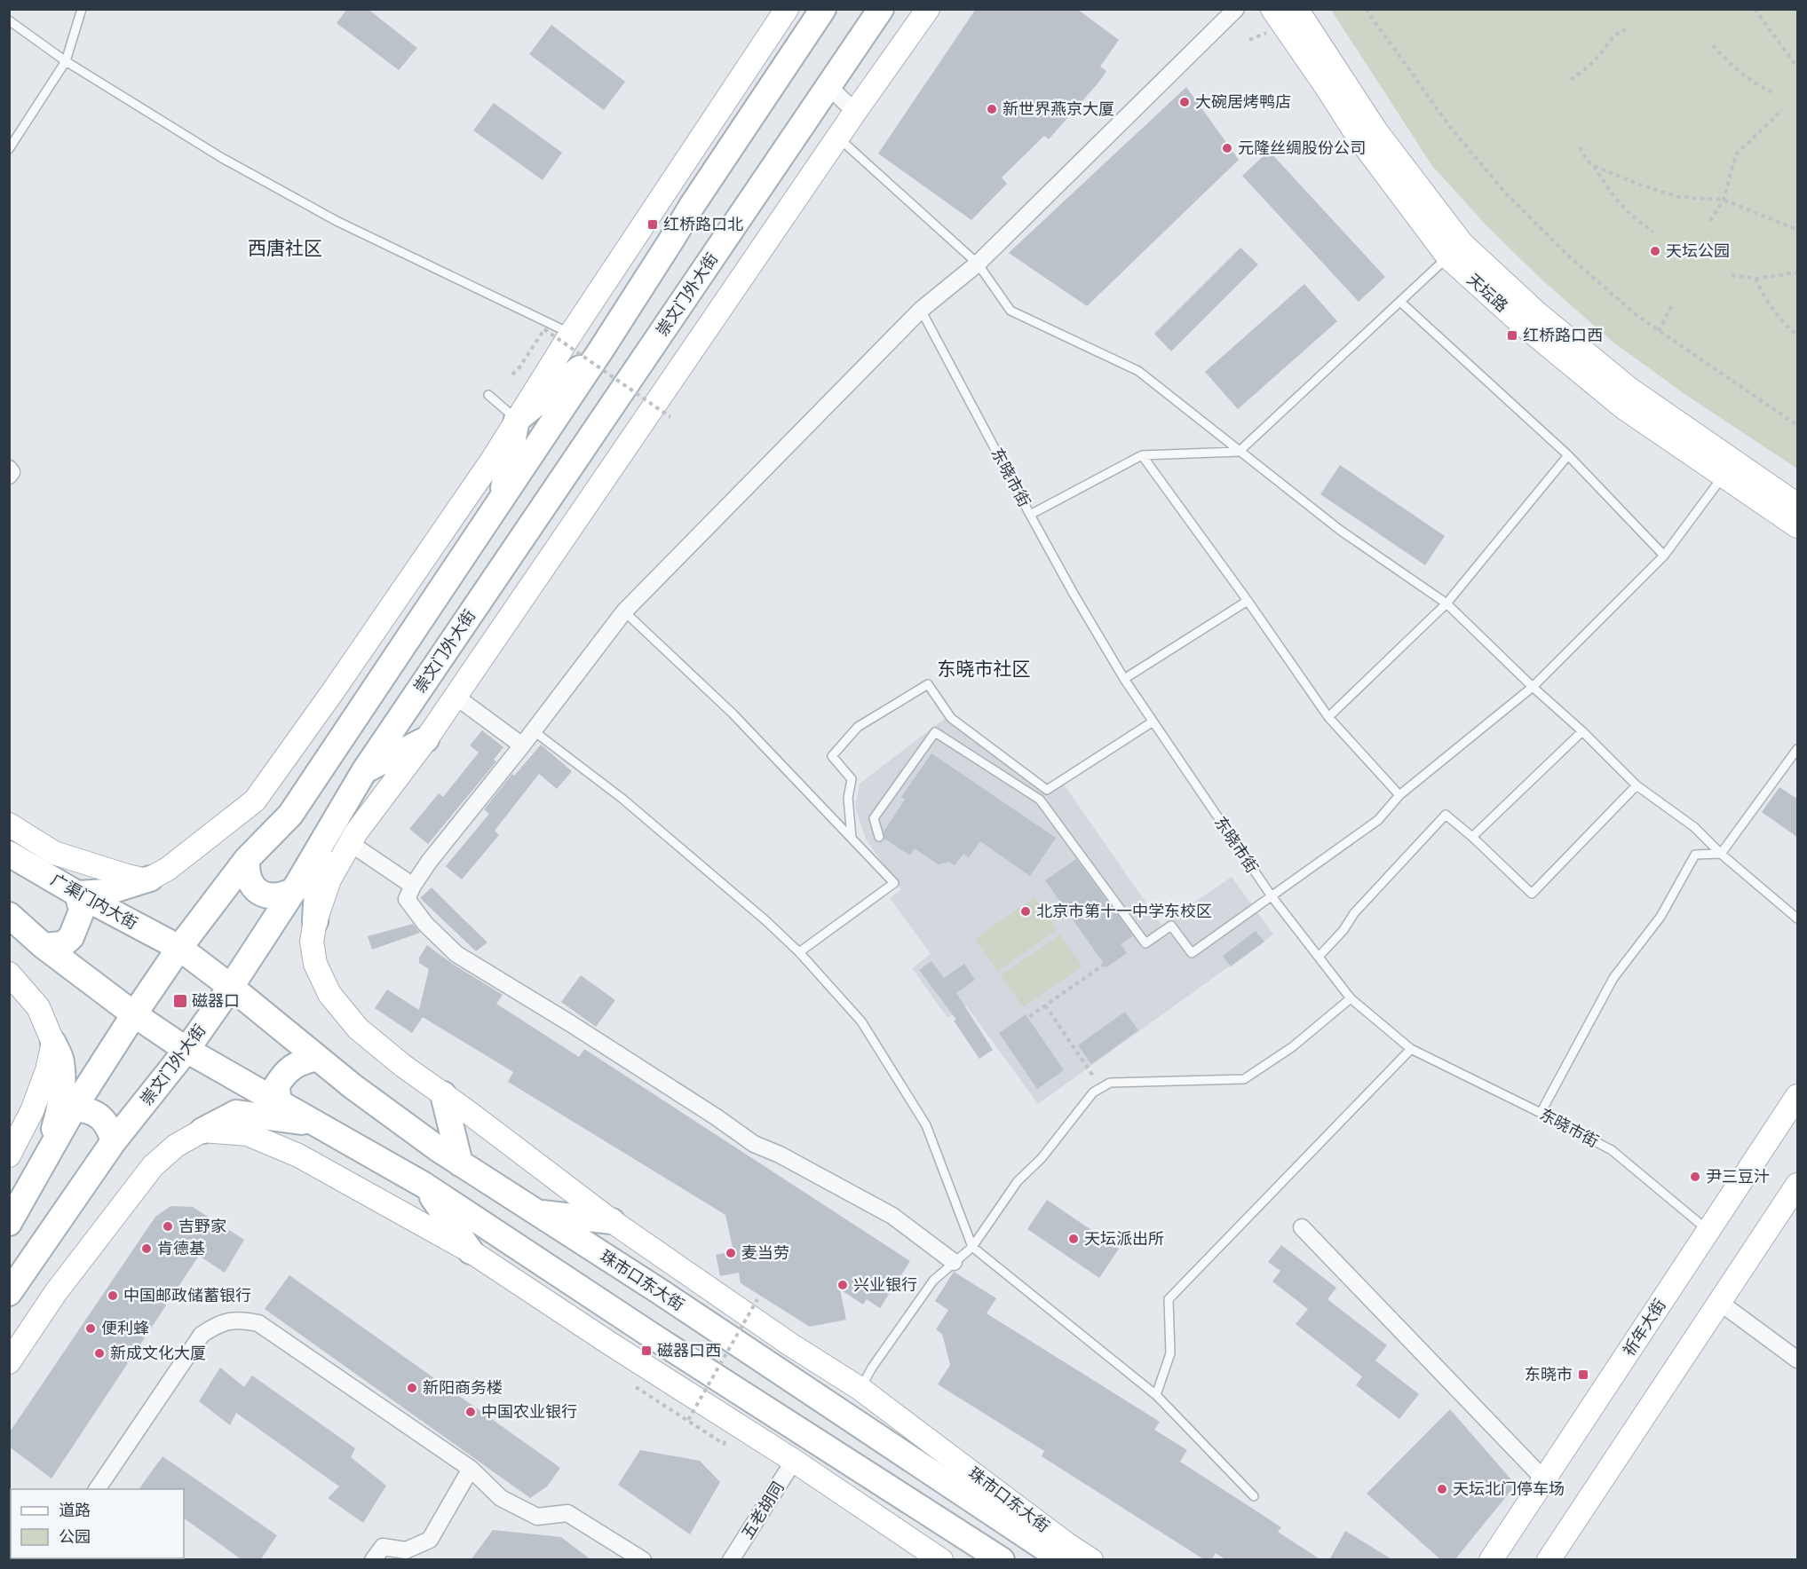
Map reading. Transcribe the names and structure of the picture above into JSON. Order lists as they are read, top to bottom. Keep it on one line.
{"streets":{"main road":["崇文门外大街","广渠门内大街","珠市口东大街"],"street":["天坛路","祈年大街","五老胡同"],"lane":["东晓市街"]},"crossings":[["崇文门外大街","广渠门内大街"],["崇文门外大街","珠市口东大街"],["东晓市街","祈年大街"],["广渠门内大街","珠市口东大街"]],"districts":["西唐社区","东晓市社区"],"places":{"other":["大碗居烤鸭店","新世界燕京大厦","元隆丝绸股份公司","天坛公园","北京市第十一中学东校区","尹三豆汁","吉野家","天坛派出所","肯德基","麦当劳","兴业银行","中国邮政储蓄银行","便利蜂","新成文化大厦","新阳商务楼","中国农业银行","天坛北门停车场"],"transit":["红桥路口北","红桥路口西","磁器口","磁器口西","东晓市"]},"legend":["道路","公园"]}
